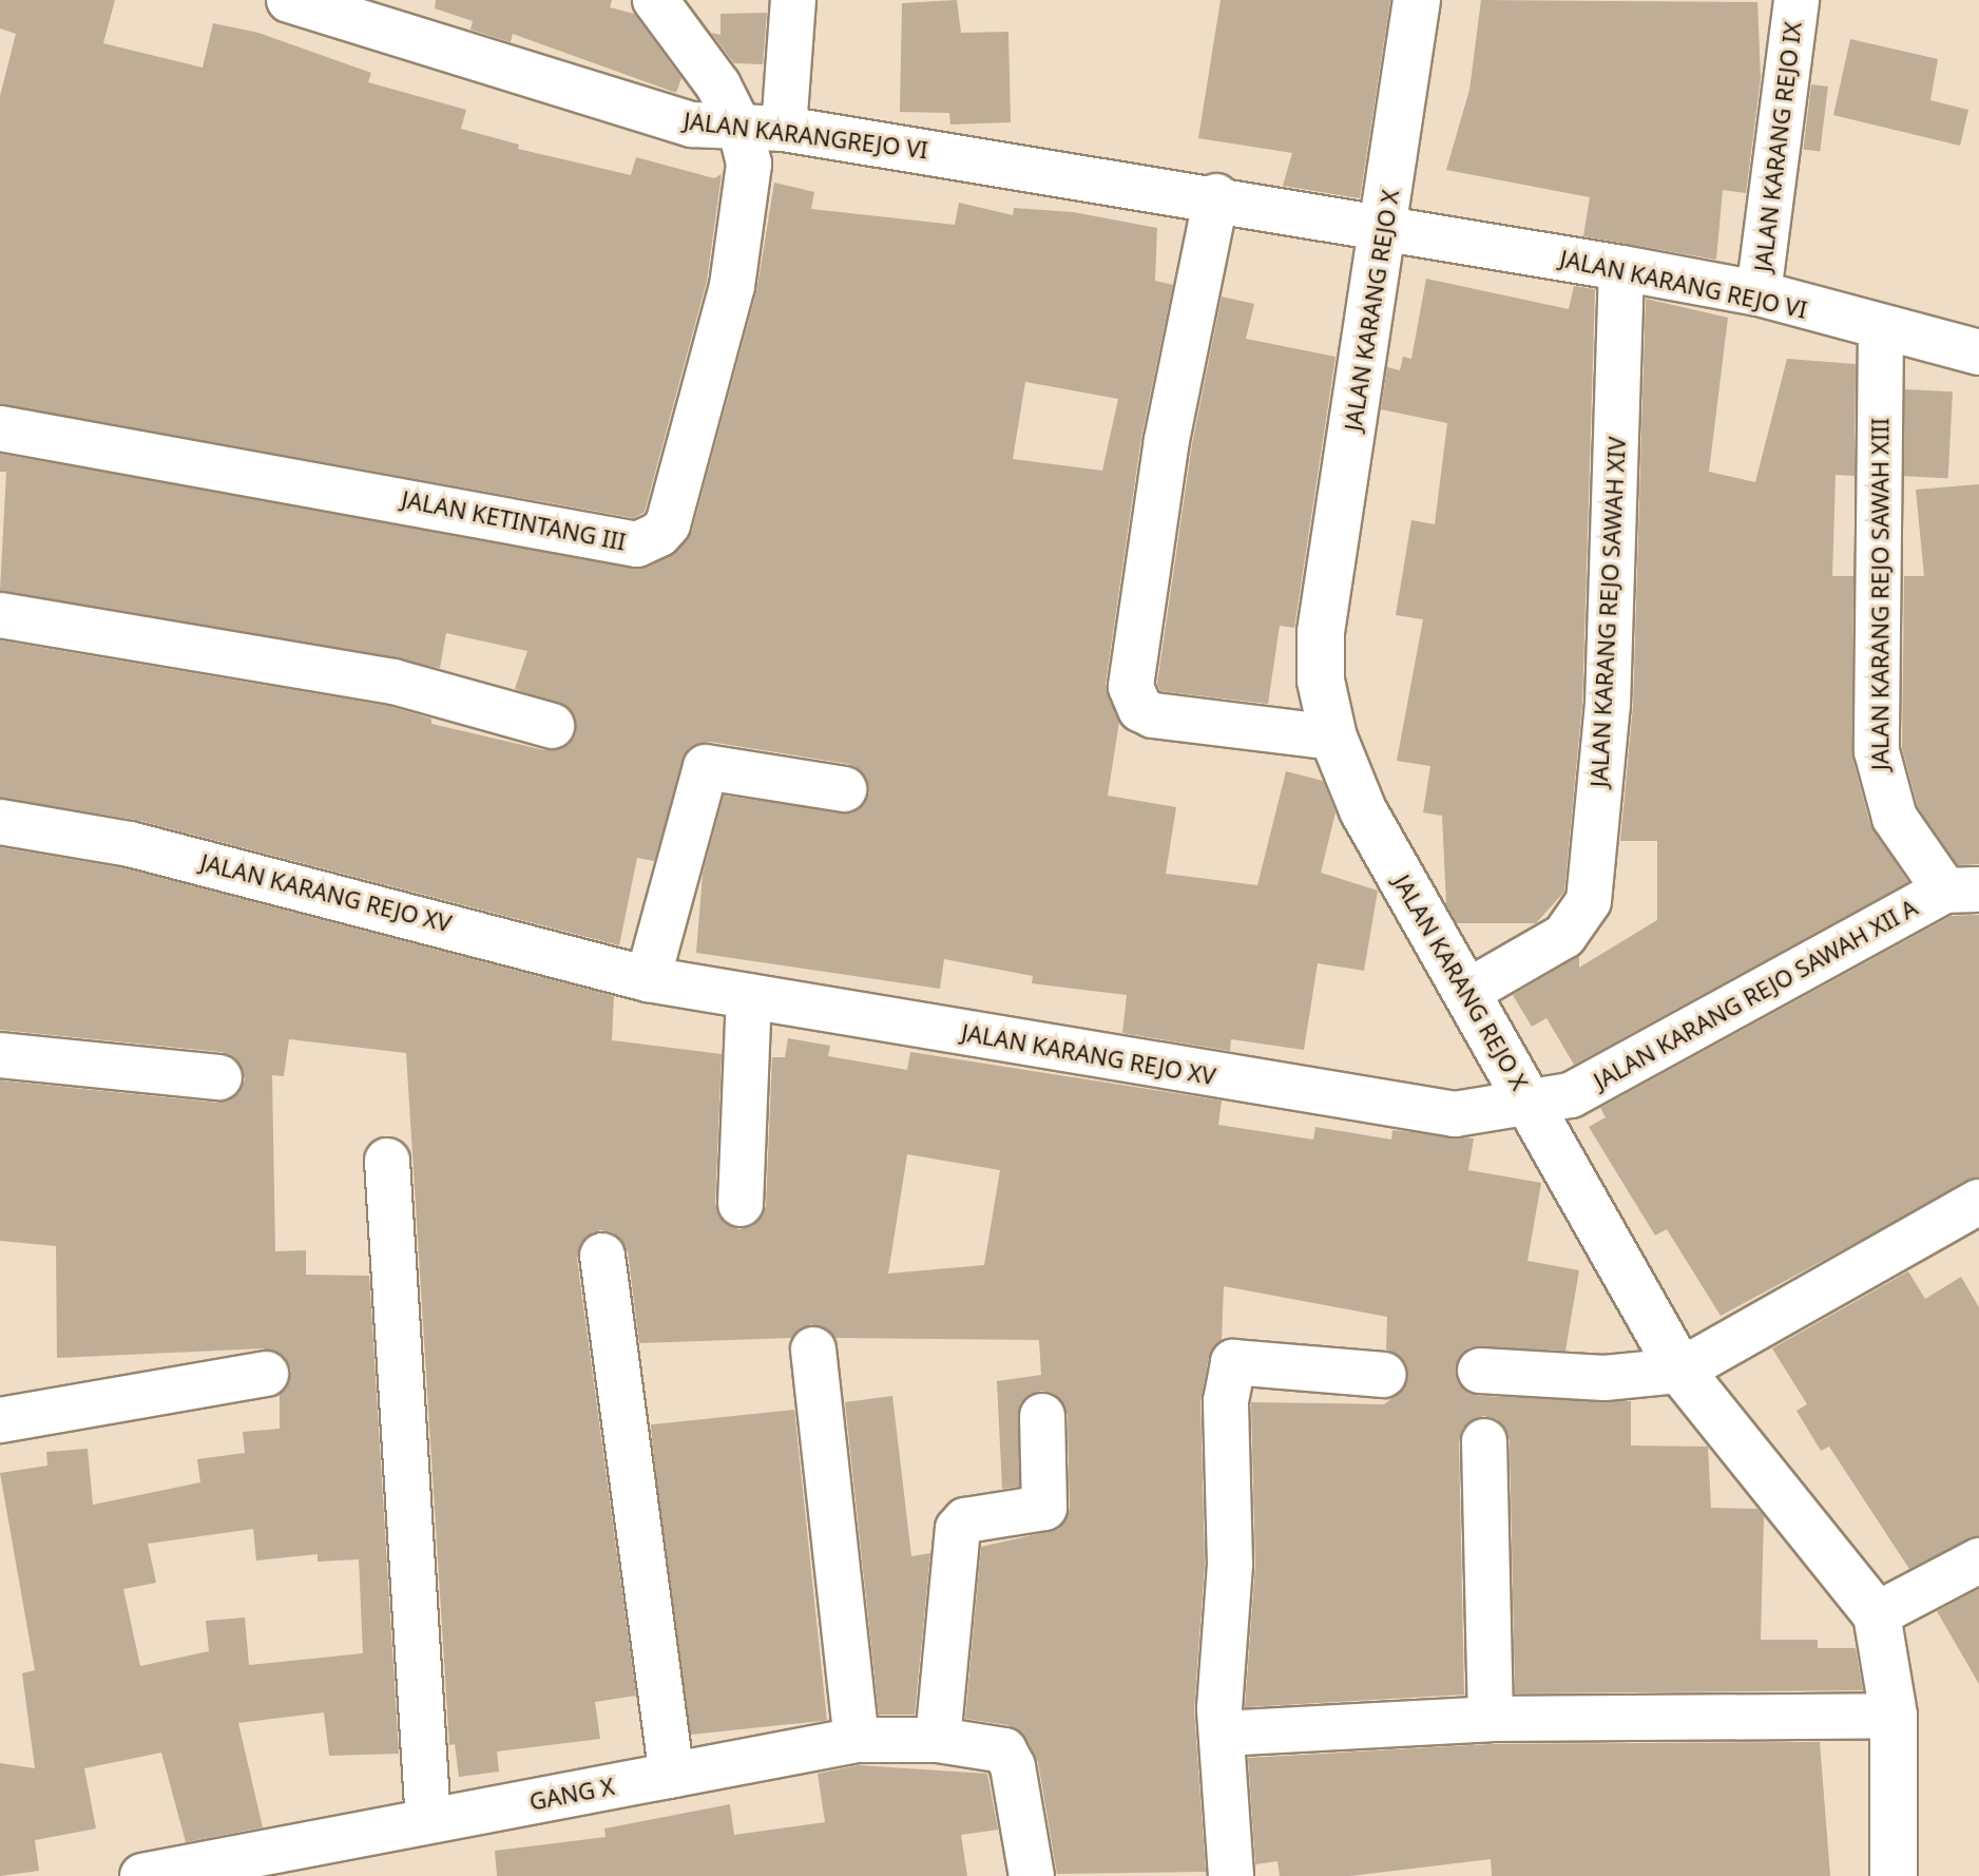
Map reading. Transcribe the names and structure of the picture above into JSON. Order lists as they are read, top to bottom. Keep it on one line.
{"streets":{"street":["JALAN KARANGREJO VI","JALAN KARANG REJO IX","JALAN KARANG REJO VI","JALAN KARANG REJO X","JALAN KETINTANG III","JALAN KARANG REJO SAWAH XIII","JALAN KARANG REJO SAWAH XIV","JALAN KARANG REJO XV","JALAN KARANG REJO SAWAH XII A","GANG X"]},"crossings":[["JALAN KARANGREJO VI","JALAN KARANG REJO VI"],["JALAN KARANGREJO VI","JALAN KARANG REJO X"],["JALAN KARANGREJO VI","JALAN KETINTANG III"],["JALAN KARANG REJO IX","JALAN KARANG REJO VI"],["JALAN KARANG REJO VI","JALAN KARANG REJO X"],["JALAN KARANG REJO VI","JALAN KARANG REJO SAWAH XIII"],["JALAN KARANG REJO VI","JALAN KARANG REJO SAWAH XIV"],["JALAN KARANG REJO X","JALAN KARANG REJO SAWAH XIV"],["JALAN KARANG REJO X","JALAN KARANG REJO XV"],["JALAN KARANG REJO X","JALAN KARANG REJO SAWAH XII A"],["JALAN KARANG REJO SAWAH XIII","JALAN KARANG REJO SAWAH XII A"],["JALAN KARANG REJO XV","JALAN KARANG REJO SAWAH XII A"]]}
